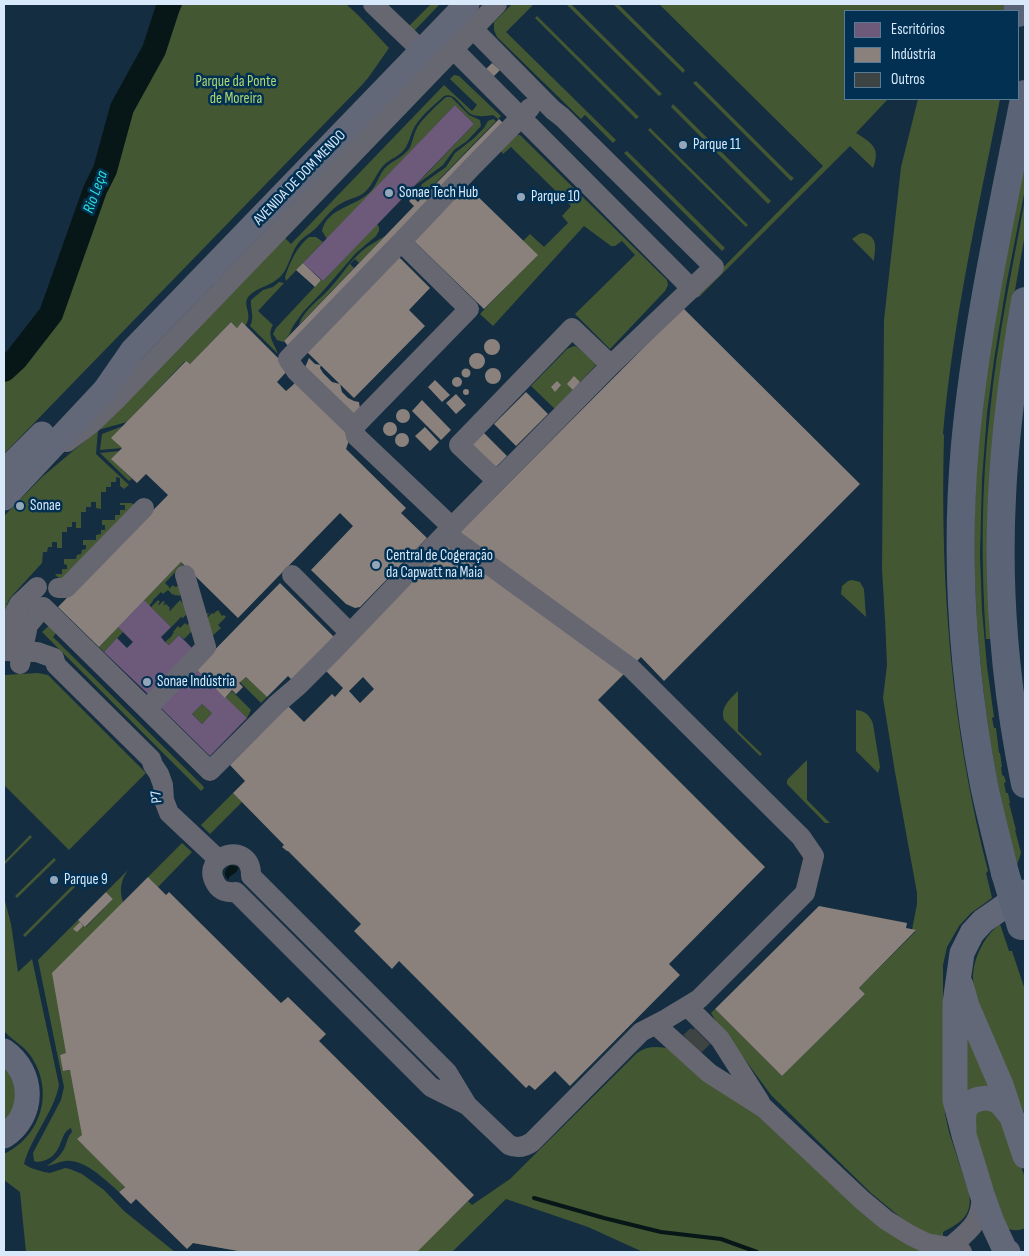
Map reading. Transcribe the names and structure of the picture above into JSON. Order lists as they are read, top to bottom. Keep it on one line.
{"streets":{"main road":["AVENIDA DE DOM MENDO"]},"water":["Rio Leça"],"parks":["Parque da Ponte de Moreira"],"places":["Parque 11","Sonae Tech Hub","Parque 10","Sonae","Central de Cogeração da Capwatt na Maia","Sonae Indústria","Parque 9"],"legend":["Escritórios","Indústria","Outros"]}
